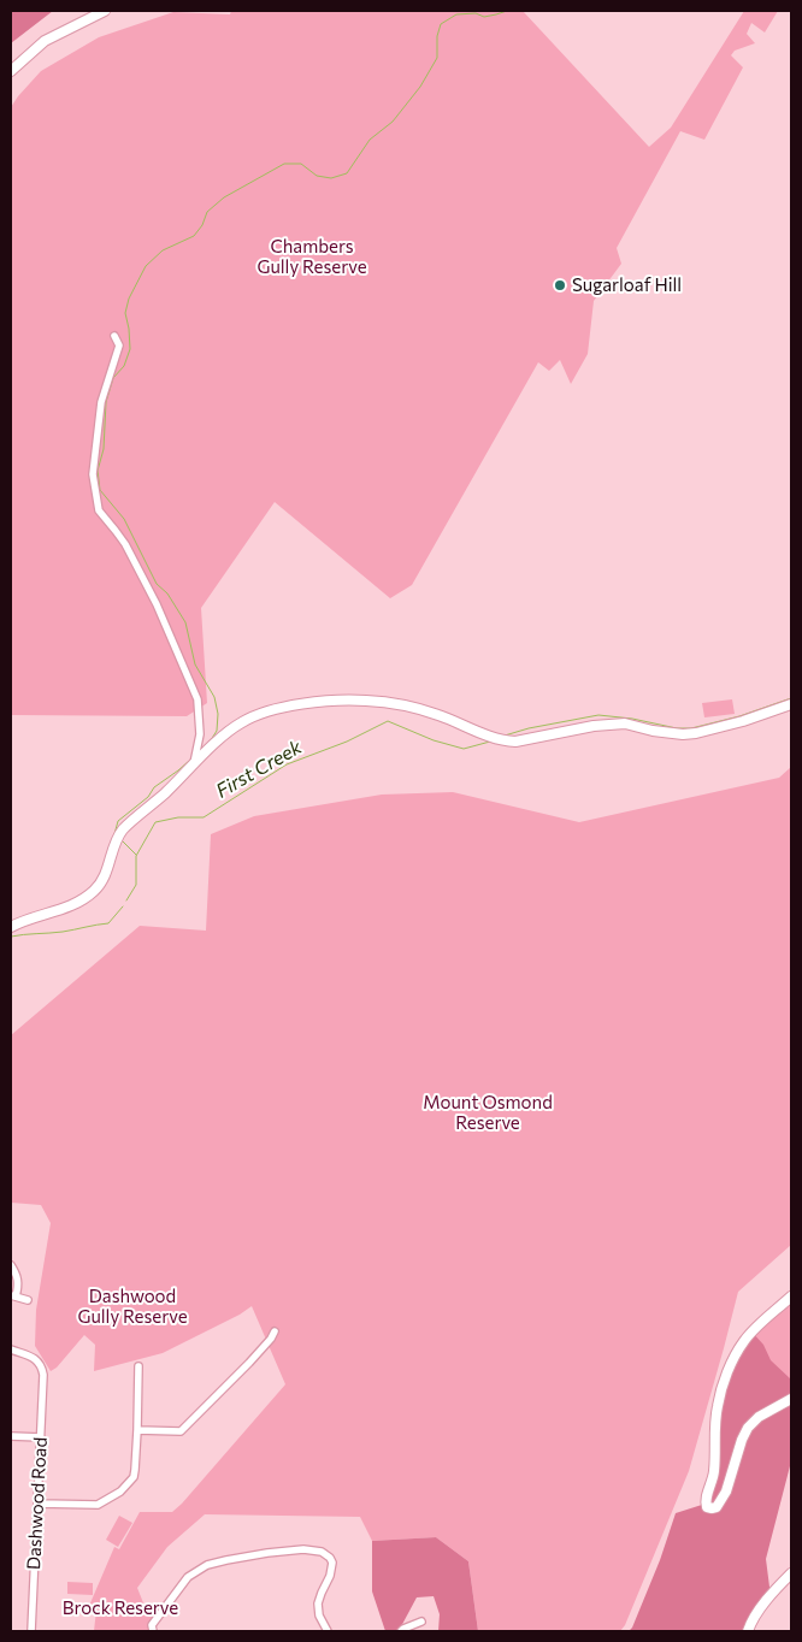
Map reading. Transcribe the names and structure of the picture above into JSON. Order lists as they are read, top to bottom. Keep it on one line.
{"streets":{"street":["Dashwood Road"]},"water":["First Creek"],"parks":["Chambers Gully Reserve","Mount Osmond Reserve","Dashwood Gully Reserve","Brock Reserve"],"places":["Sugarloaf Hill"]}
